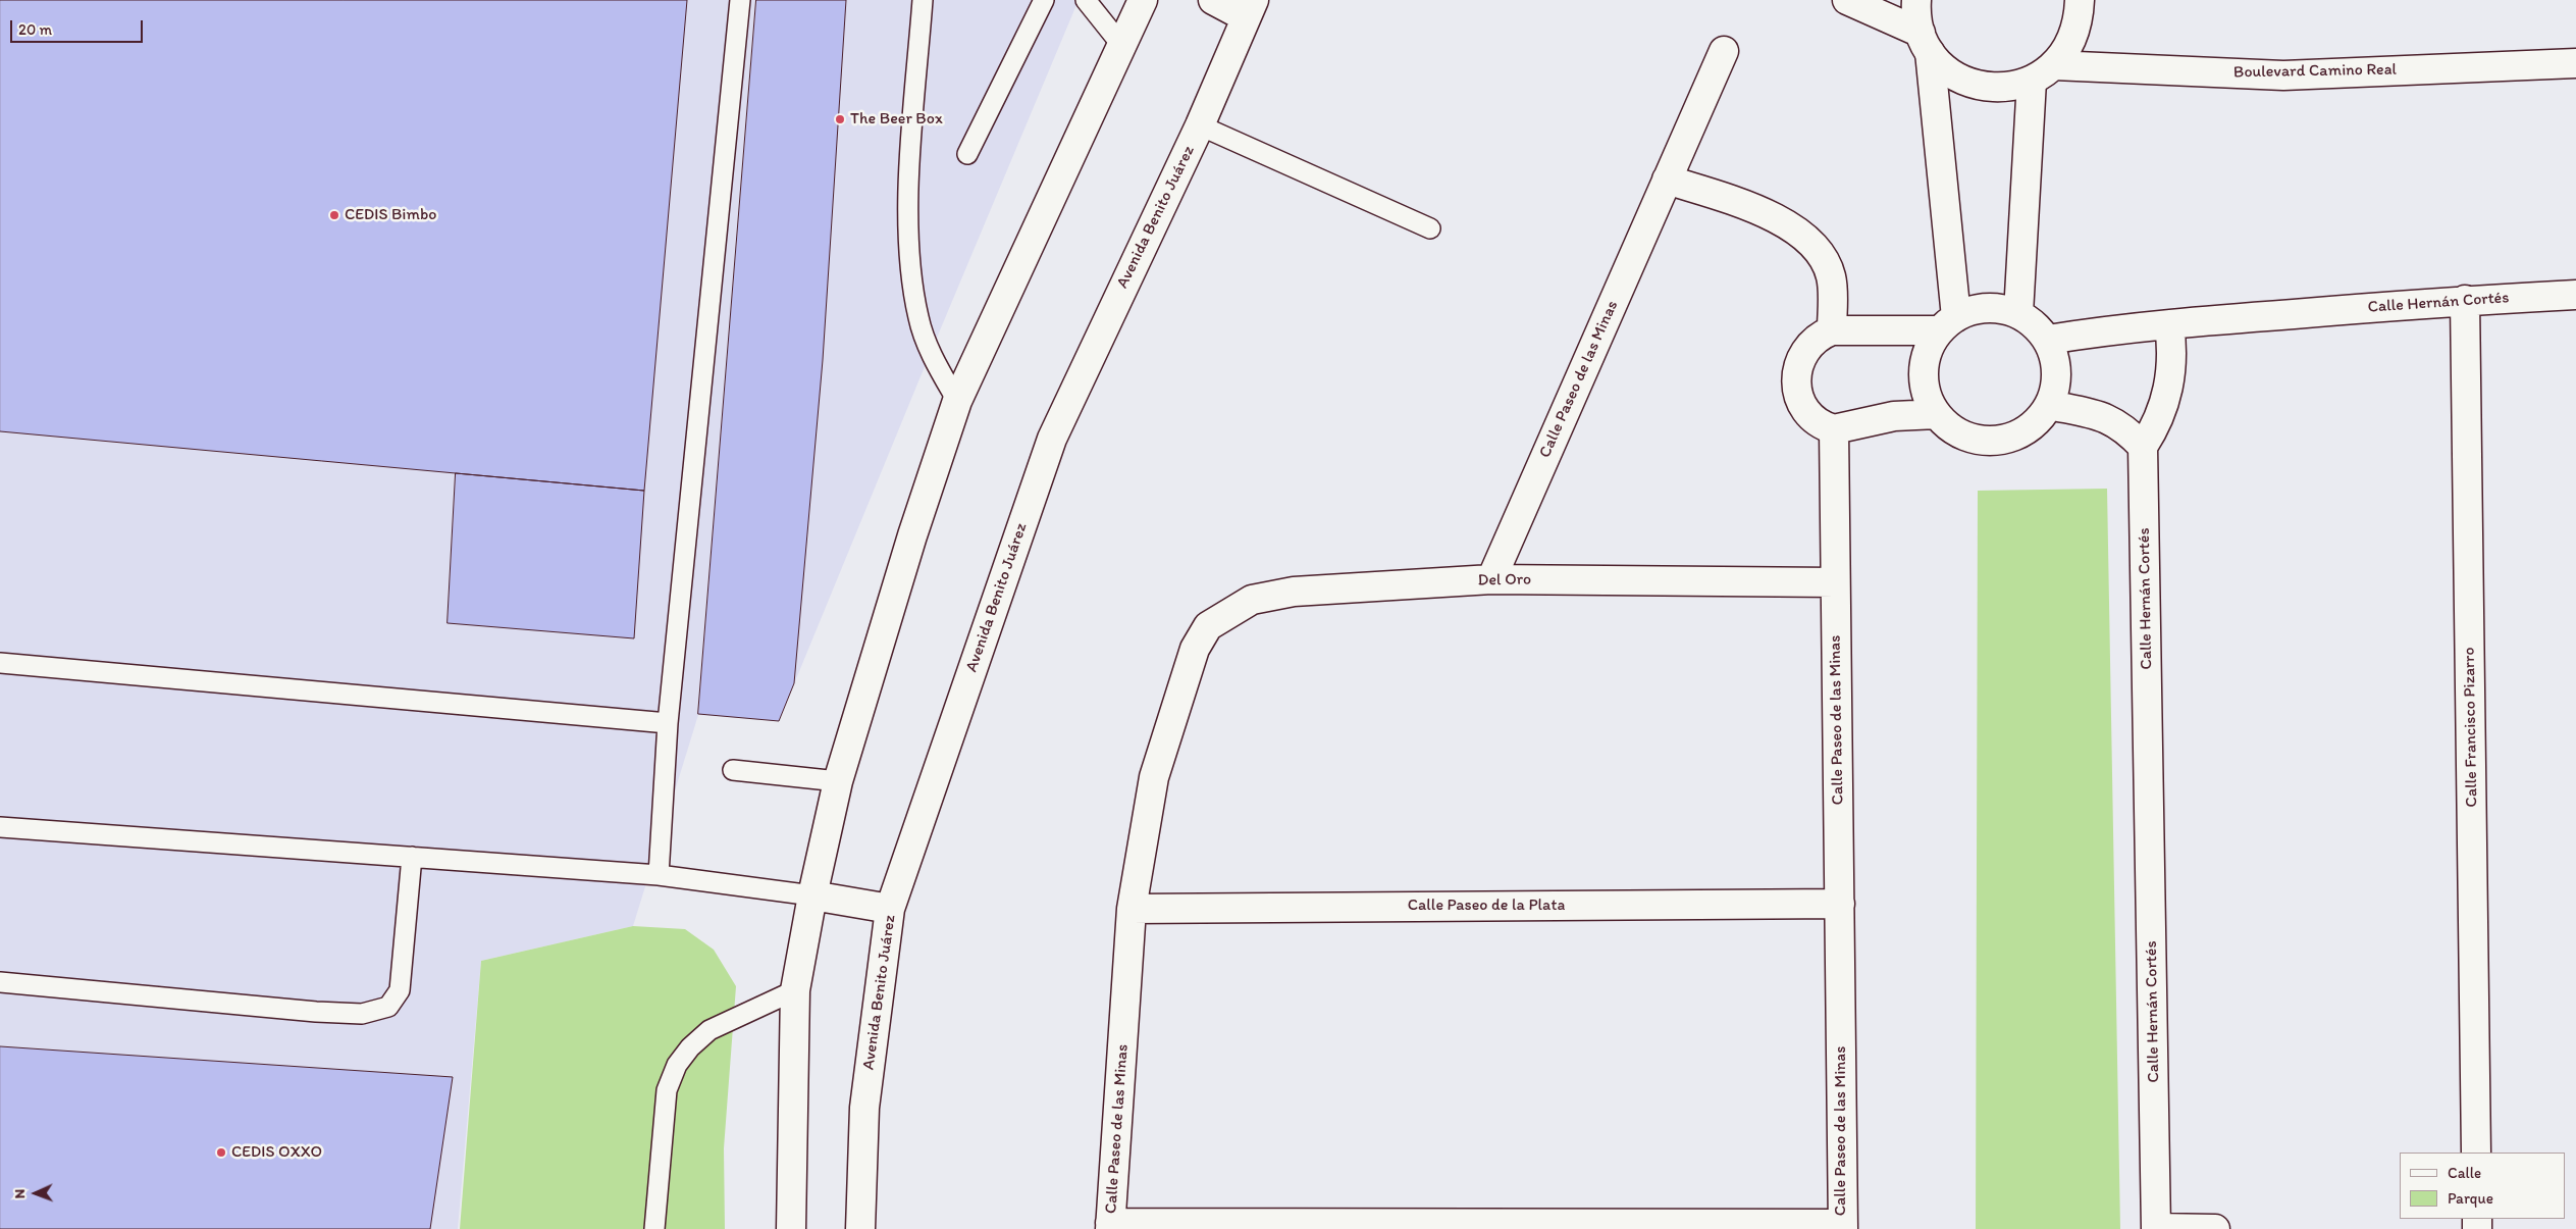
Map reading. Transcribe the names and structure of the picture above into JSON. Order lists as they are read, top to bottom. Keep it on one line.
{"streets":{"street":["Boulevard Camino Real","Avenida Benito Juárez","Calle Hernán Cortés","Calle Paseo de las Minas","Del Oro","Calle Francisco Pizarro","Calle Paseo de la Plata"]},"crossings":[["Calle Hernán Cortés","Calle Francisco Pizarro"],["Calle Paseo de las Minas","Del Oro"],["Calle Paseo de las Minas","Calle Paseo de la Plata"]],"places":["The Beer Box","CEDIS Bimbo","CEDIS OXXO"],"legend":["Calle","Parque"],"scale_bar":"20 m","north":"left"}
